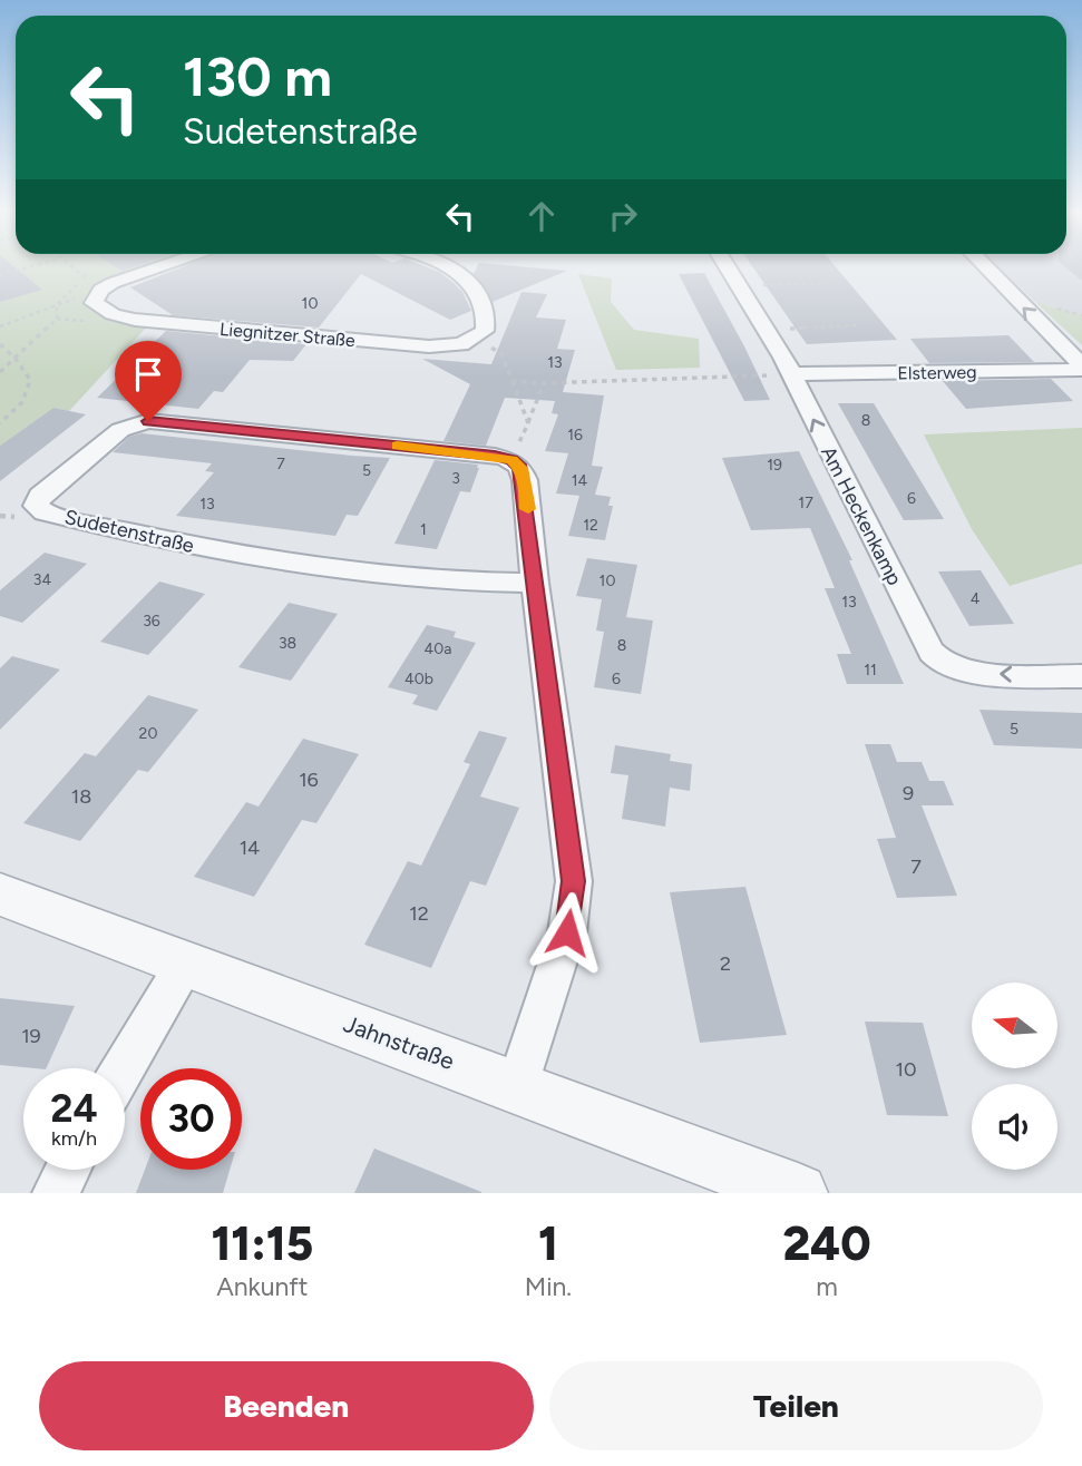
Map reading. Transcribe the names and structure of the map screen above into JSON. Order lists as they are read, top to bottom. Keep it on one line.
{"streets":{"street":["Liegnitzer Straße","Elsterweg","Am Heckenkamp","Sudetenstraße","Jahnstraße"]},"crossings":[["Elsterweg","Am Heckenkamp"]],"one_way":["Am Heckenkamp"],"house_numbers":["10","13","8","16","7","19","5","3","14","6","17","13","12","1","34","10","4","13","36","38","8","40a","11","40b","6","5","20","16","9","18","14","7","12","2","19","10"],"north":"left","page":{"turn":["130 m","Sudetenstraße"],"speed":"24 km/h","limit":"30","eta":["11:15","Ankunft","1","Min.","240","m"],"buttons":["Beenden","Teilen"]}}
